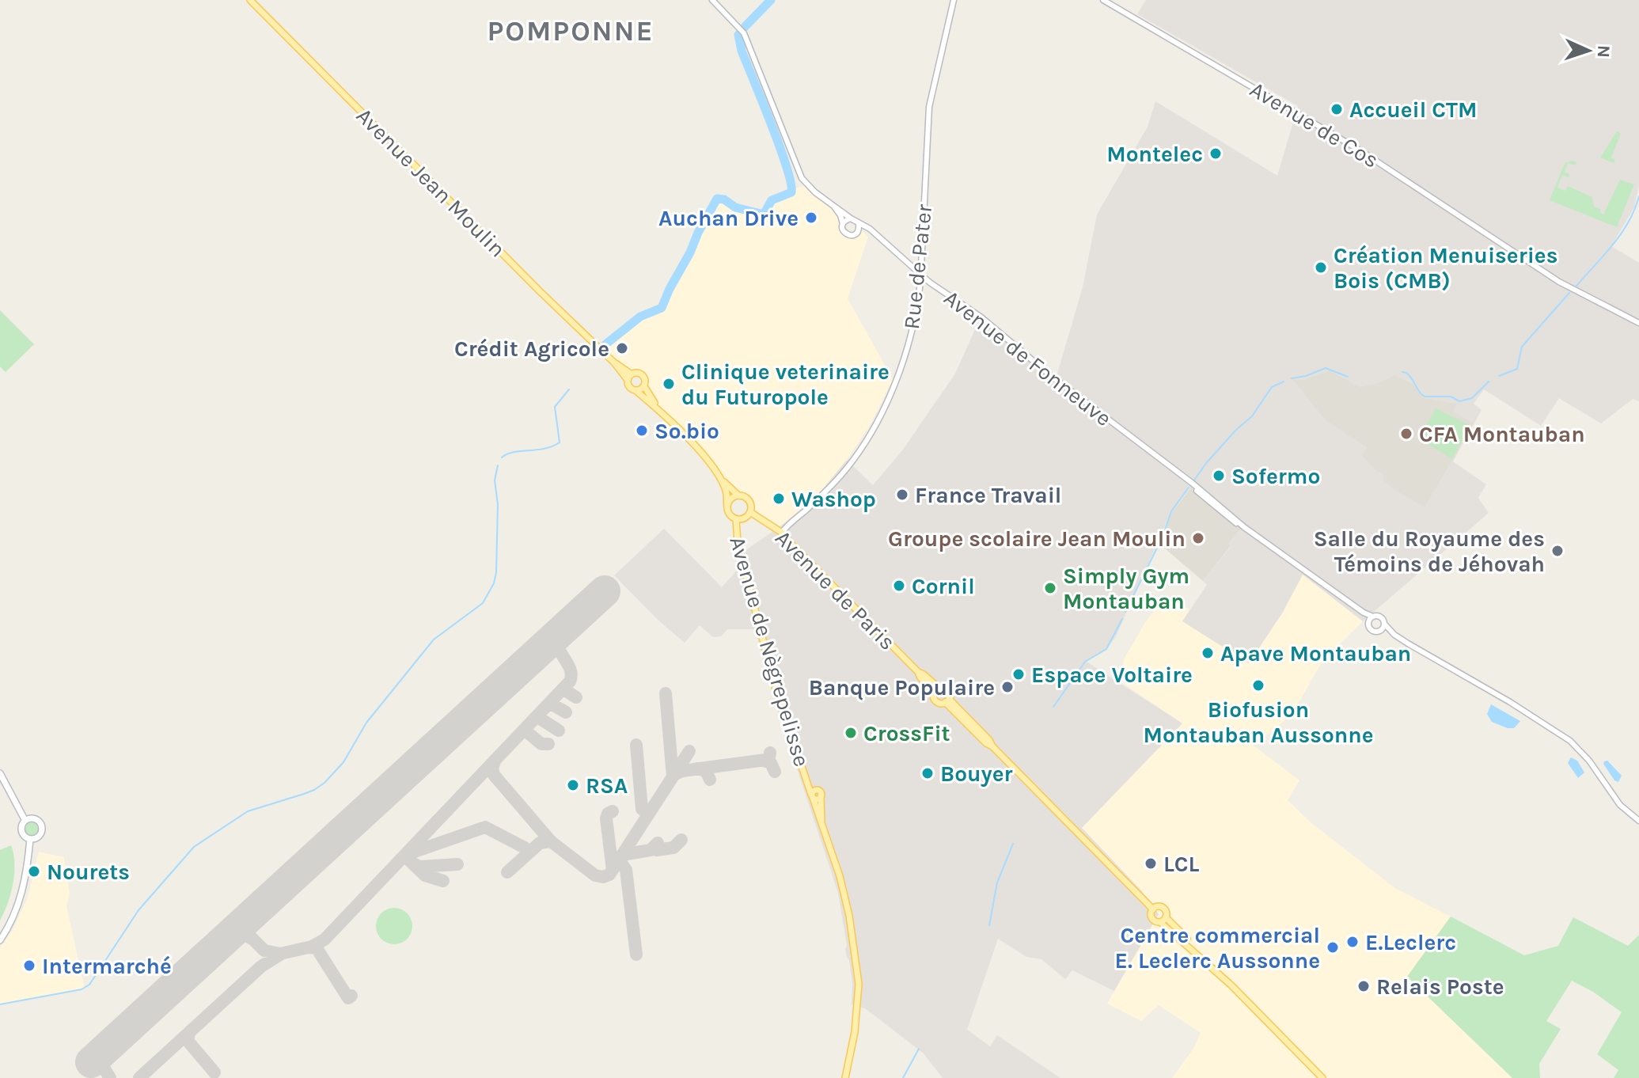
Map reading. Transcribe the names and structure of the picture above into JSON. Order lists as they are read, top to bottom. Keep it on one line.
{"streets":{"main road":["Avenue Jean Moulin","Avenue de Paris","Avenue de Nègrepelisse"],"street":["Avenue de Cos","Rue de Pater","Avenue de Fonneuve"]},"crossings":[["Rue de Pater","Avenue de Fonneuve"],["Rue de Pater","Avenue de Paris"],["Avenue de Paris","Avenue de Nègrepelisse"]],"districts":["POMPONNE"],"places":["Accueil CTM","Montelec","Auchan Drive","Création Menuiseries Bois (CMB)","Crédit Agricole","Clinique veterinaire du Futuropole","So.bio","CFA Montauban","Sofermo","France Travail","Washop","Groupe scolaire Jean Moulin","Salle du Royaume des Témoins de Jéhovah","Cornil","Simply Gym Montauban","Apave Montauban","Espace Voltaire","Biofusion Montauban Aussonne","Banque Populaire","CrossFit","Bouyer","RSA","LCL","Nourets","E.Leclerc","Centre commercial E. Leclerc Aussonne","Intermarché","Relais Poste"],"north":"right"}
